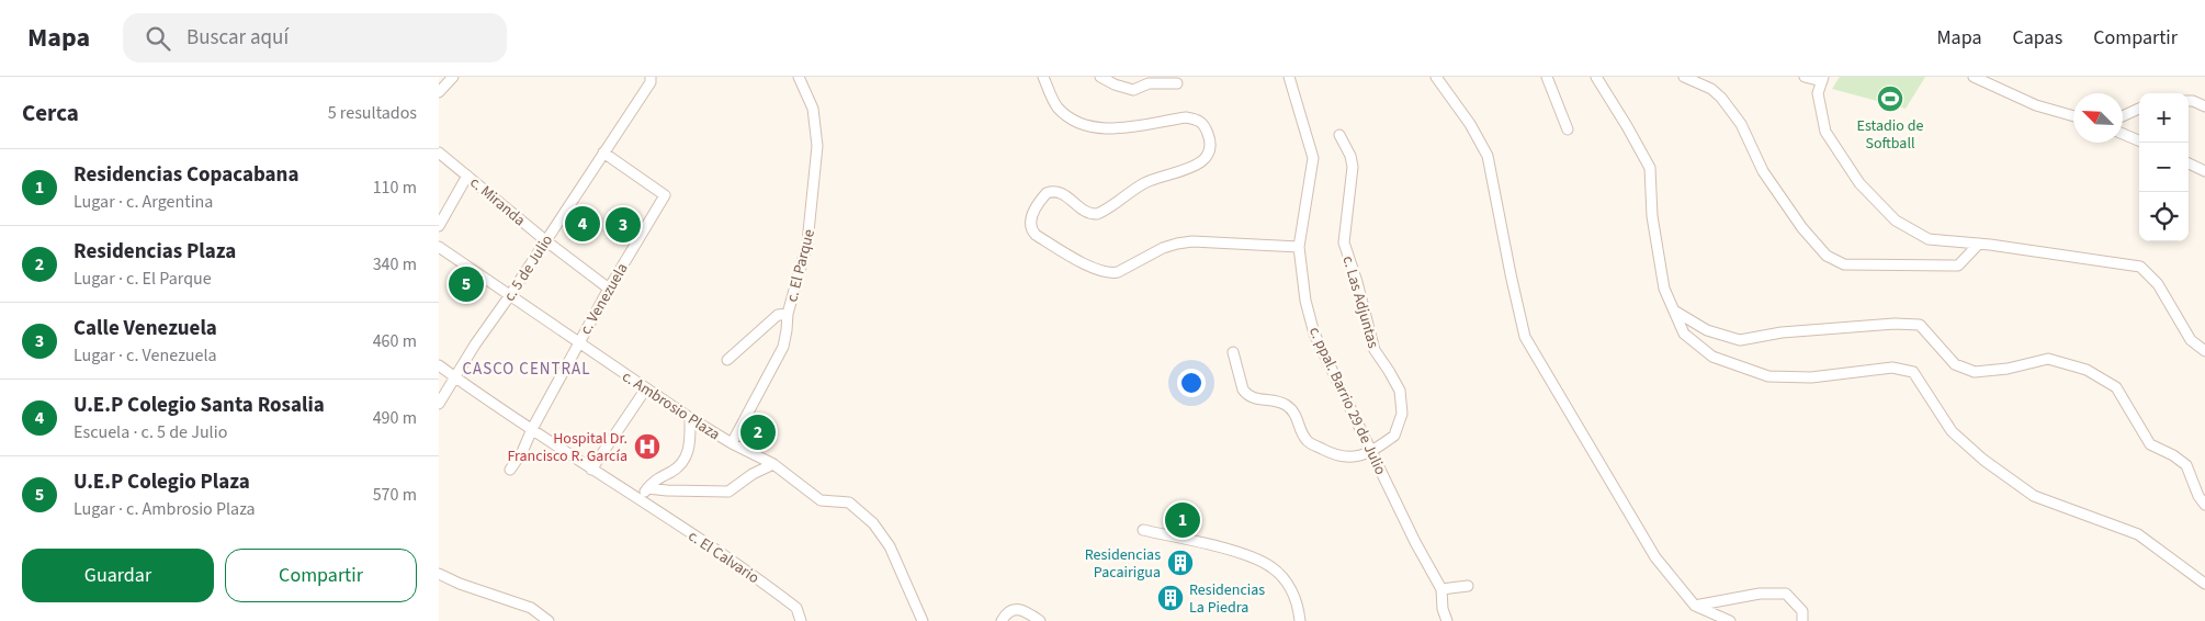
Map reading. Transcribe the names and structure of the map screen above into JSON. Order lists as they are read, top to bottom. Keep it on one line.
{"streets":{"street":["c. Miranda","c. El Parque","c. 5 de Julio","c. Venezuela","c. Las Adjuntas","c. ppal. Barrio 29 de Julio","c. Ambrosio Plaza","c. El Calvario"]},"crossings":[["c. Miranda","c. 5 de Julio"],["c. Miranda","c. Venezuela"],["c. El Parque","c. Ambrosio Plaza"],["c. 5 de Julio","c. Venezuela"],["c. 5 de Julio","c. Ambrosio Plaza"],["c. 5 de Julio","c. El Calvario"],["c. Venezuela","c. Ambrosio Plaza"],["c. Venezuela","c. El Calvario"],["c. Las Adjuntas","c. ppal. Barrio 29 de Julio"]],"districts":["CASCO CENTRAL"],"places":{"sports":["Estadio de Softball"],"hospital":["Hospital Dr. Francisco R. García"],"building":["Residencias Pacairigua","Residencias La Piedra"]},"north":"top left","page":{"header":"Mapa","search":"Buscar aquí","nav":["Mapa","Capas","Compartir"],"heading":["Cerca","5 resultados"],"map_buttons":["+","−"],"list":[{"mark":"1","name":"Residencias Copacabana","note":"Lugar · c. Argentina","value":"110 m"},{"mark":"2","name":"Residencias Plaza","note":"Lugar · c. El Parque","value":"340 m"},{"mark":"3","name":"Calle Venezuela","note":"Lugar · c. Venezuela","value":"460 m"},{"mark":"4","name":"U.E.P Colegio Santa Rosalia","note":"Escuela · c. 5 de Julio","value":"490 m"},{"mark":"5","name":"U.E.P Colegio Plaza","note":"Lugar · c. Ambrosio Plaza","value":"570 m"}],"pins":["4","3","5","2","1"],"buttons":["Guardar","Compartir"]}}
